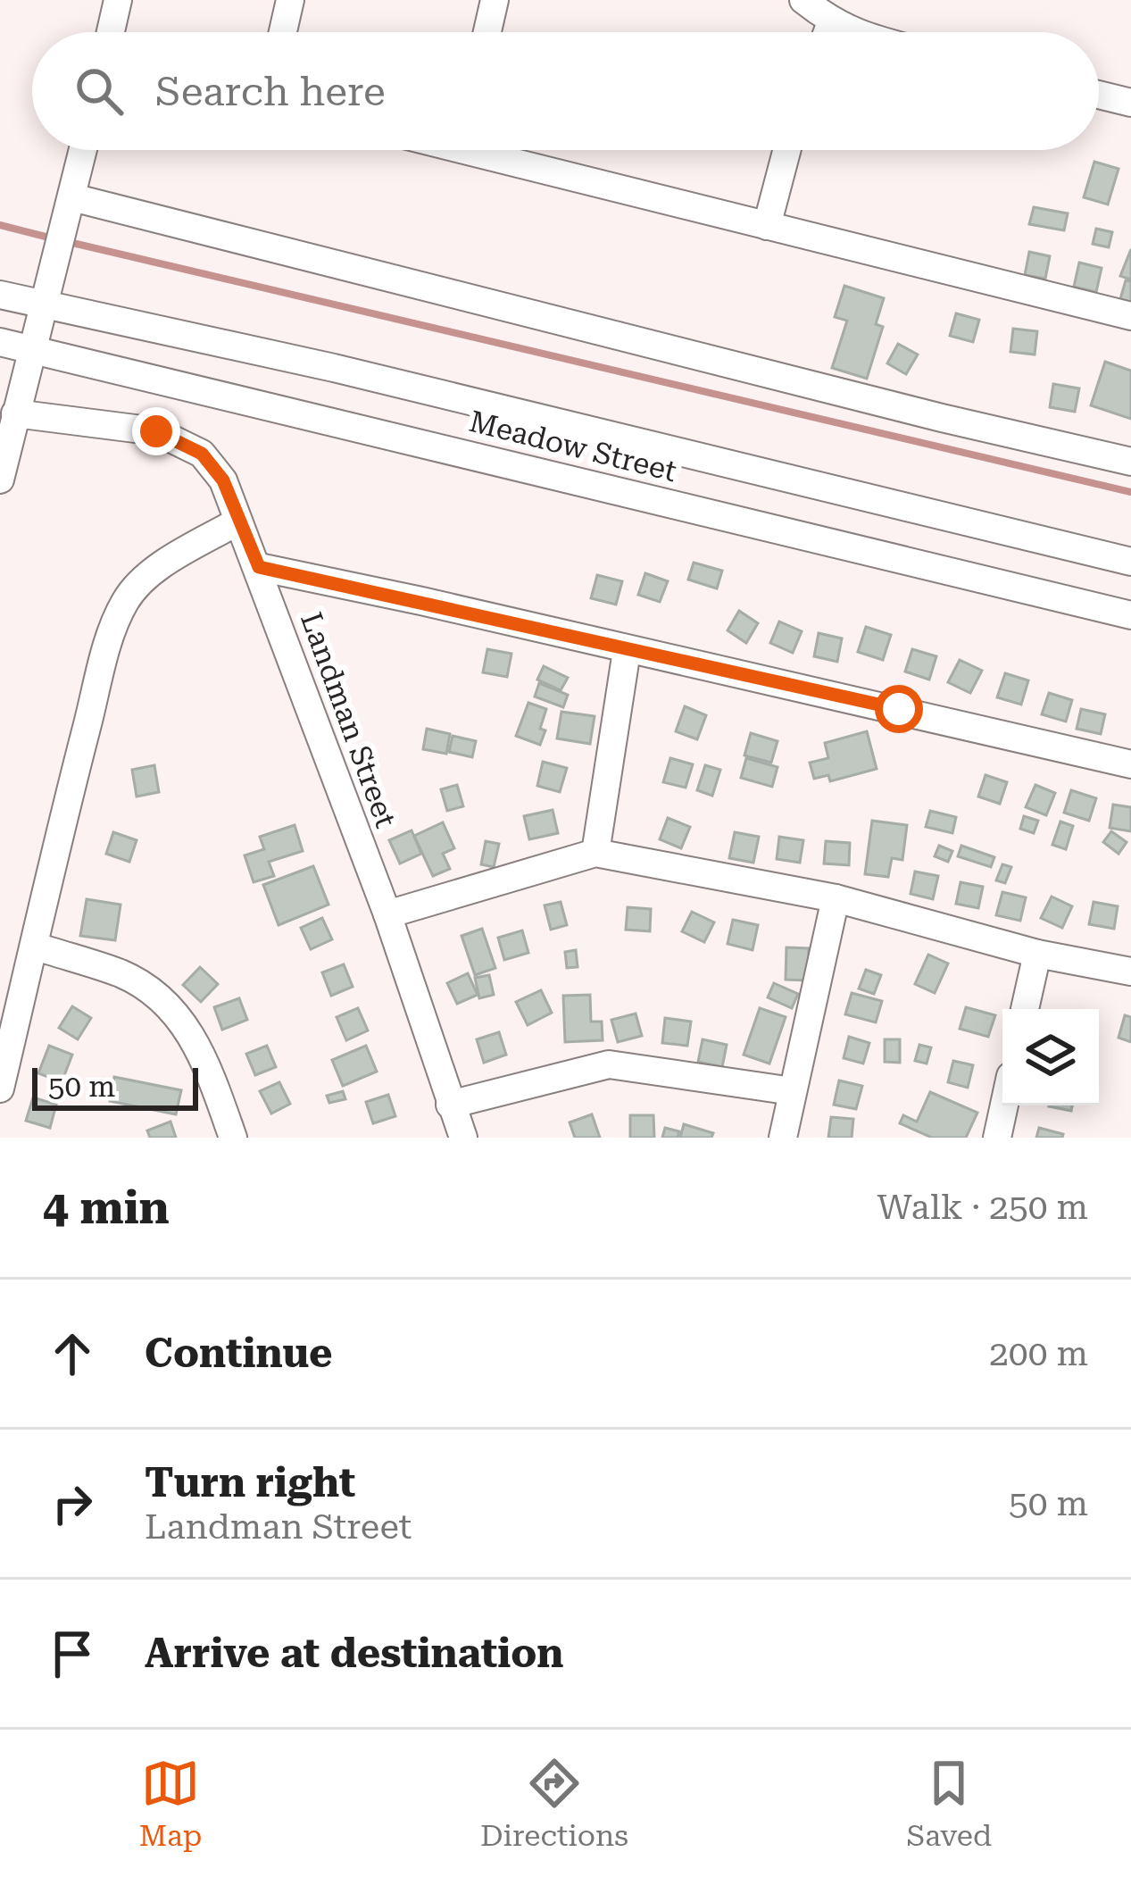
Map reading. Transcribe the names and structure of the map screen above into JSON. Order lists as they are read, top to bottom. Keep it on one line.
{"streets":{"street":["Meadow Street","Landman Street"]},"scale_bar":"50 m","page":{"search":"Search here","scale":"50 m","heading":["4 min","Walk · 250 m"],"list":[["Continue","200 m"],["Turn right","Landman Street","50 m"],"Arrive at destination"],"nav":["Map","Directions","Saved"]}}
